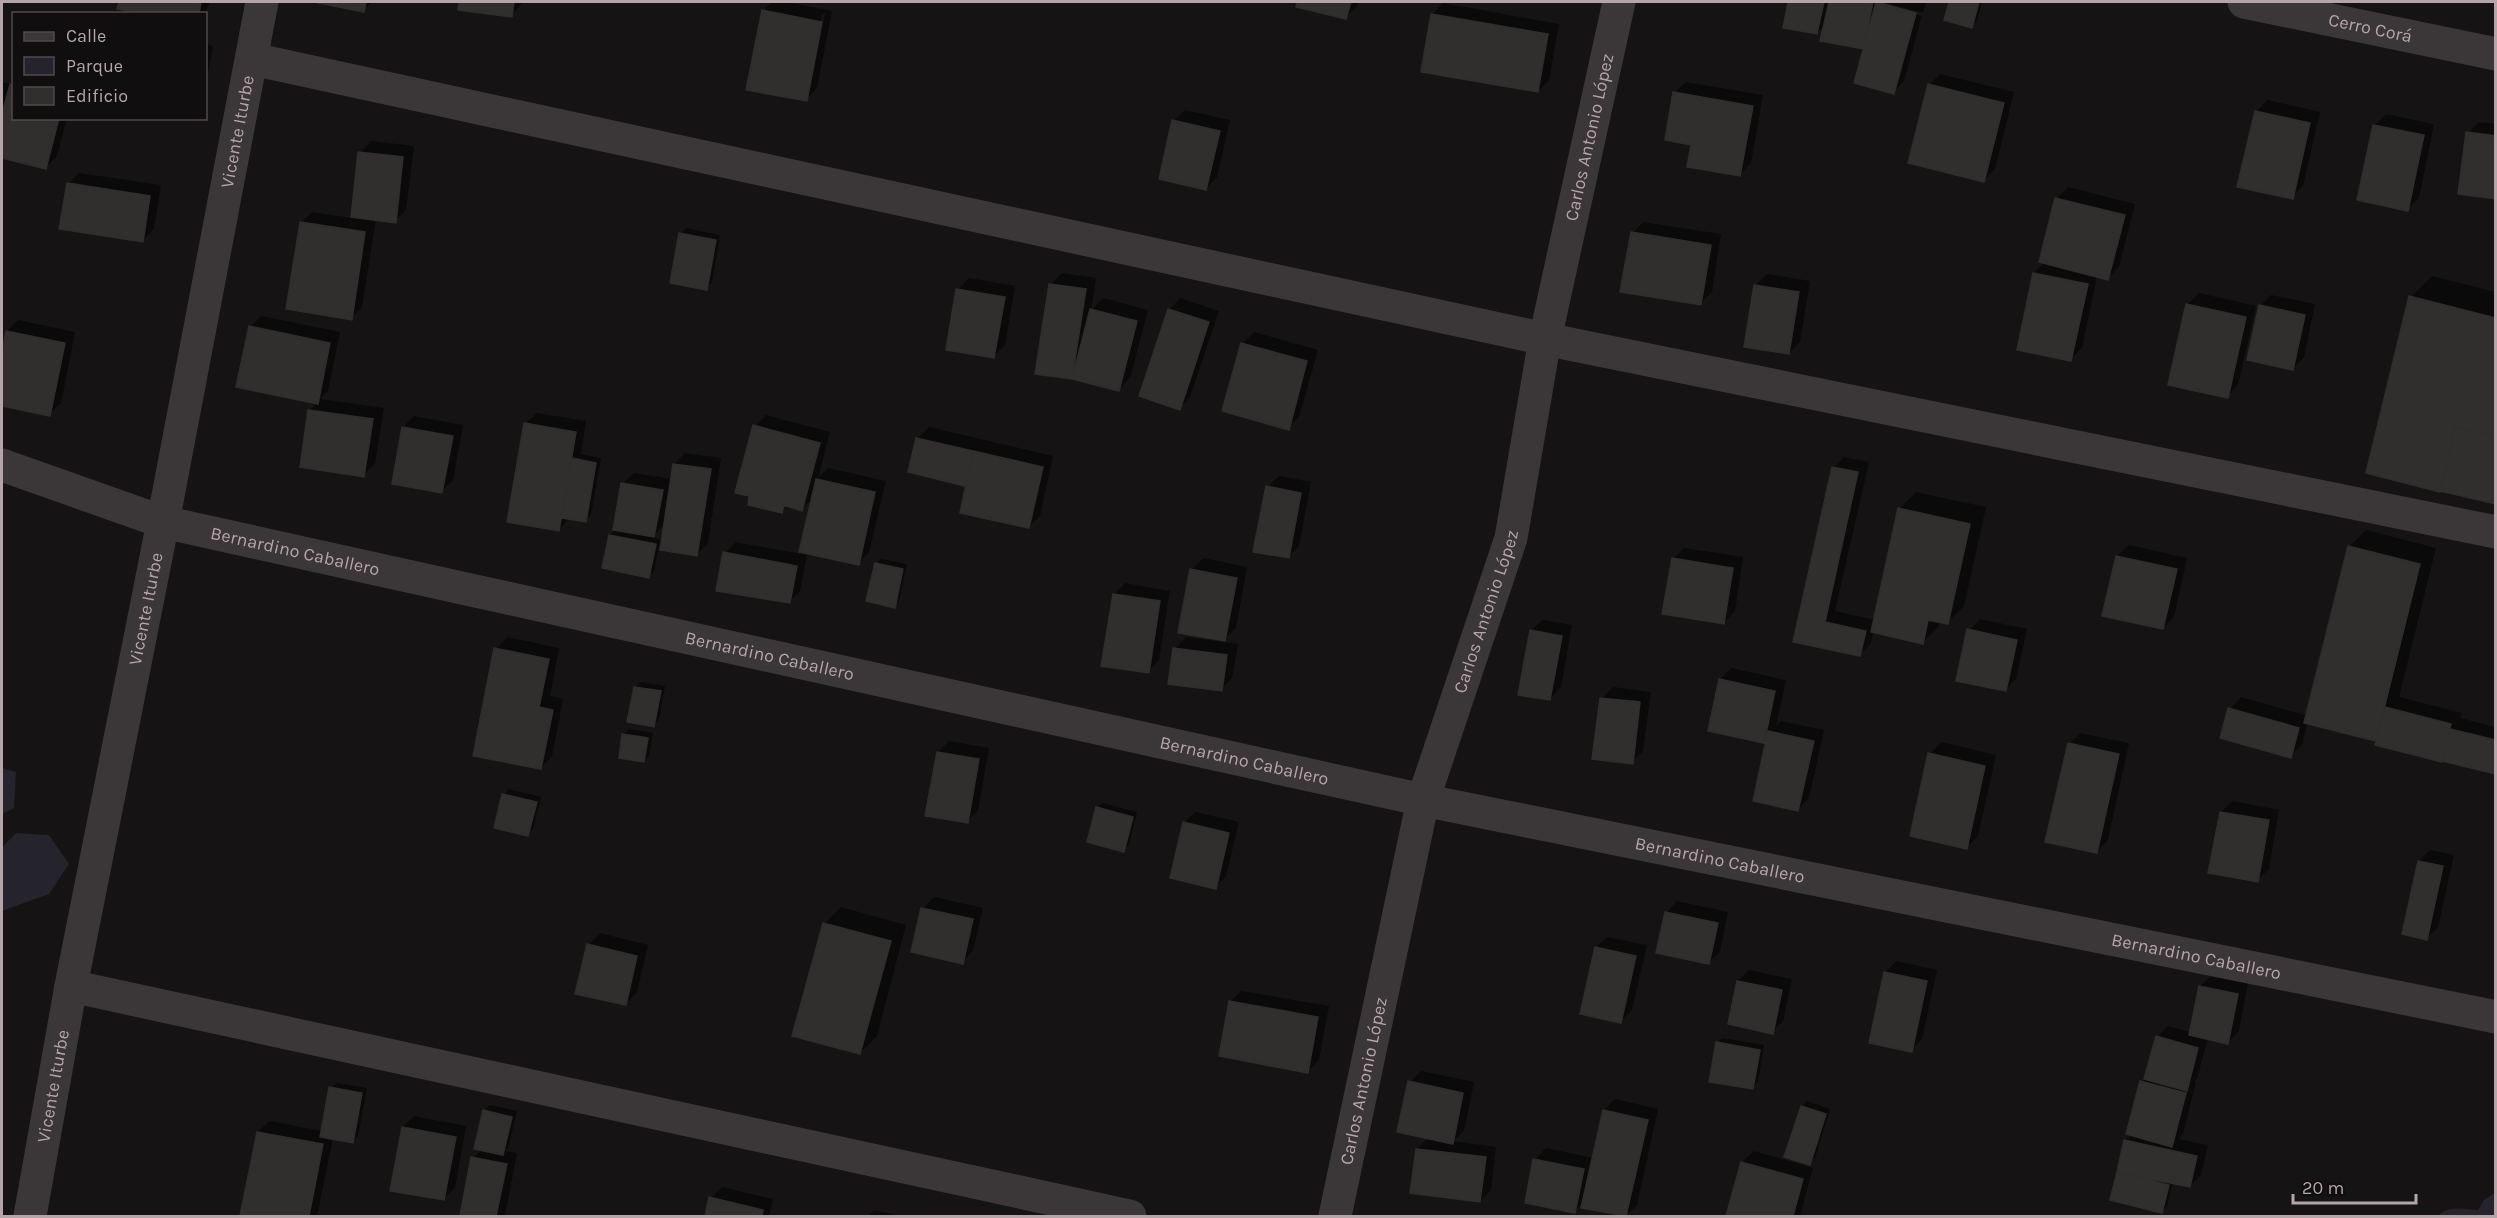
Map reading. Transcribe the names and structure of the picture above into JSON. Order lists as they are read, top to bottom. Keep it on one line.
{"streets":{"street":["Cerro Corá","Vicente Iturbe","Carlos Antonio López","Bernardino Caballero"]},"crossings":[["Vicente Iturbe","Bernardino Caballero"],["Carlos Antonio López","Bernardino Caballero"]],"legend":["Calle","Parque","Edificio"],"scale_bar":"20 m"}
